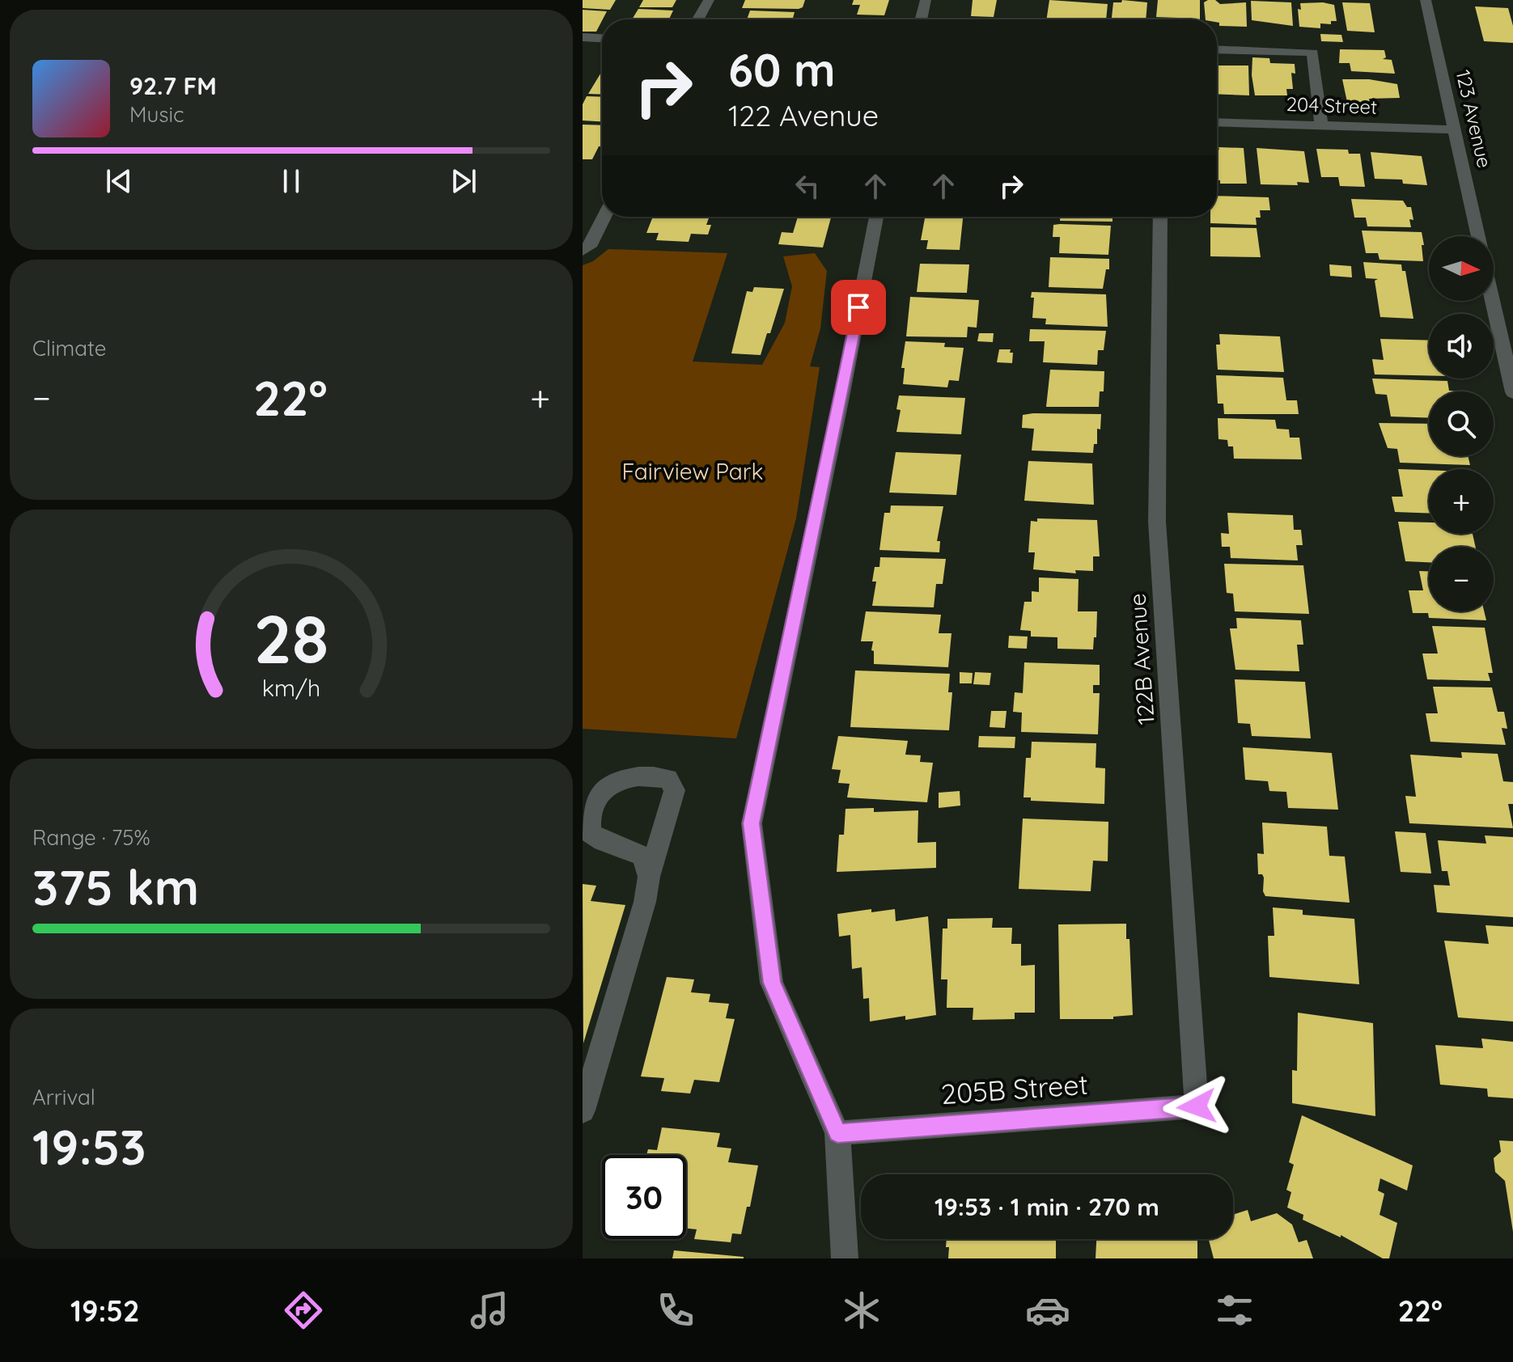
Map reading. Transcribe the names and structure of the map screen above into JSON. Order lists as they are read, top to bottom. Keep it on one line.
{"streets":{"street":["204 Street","123 Avenue","122B Avenue","205B Street"]},"crossings":[["204 Street","123 Avenue"],["122B Avenue","205B Street"]],"parks":["Fairview Park"],"north":"right","page":{"turn":["60 m","122 Avenue"],"song":["92.7 FM","Music"],"map_buttons":["+","−"],"tile":["Climate",["Range · 75%","375 km"],["Arrival","19:53"]],"heat":["−","22°","+"],"limit":"30","trip":"19:53 · 1 min · 270 m","tabs":["19:52","22°"],"gauge":["28","km/h"]}}
